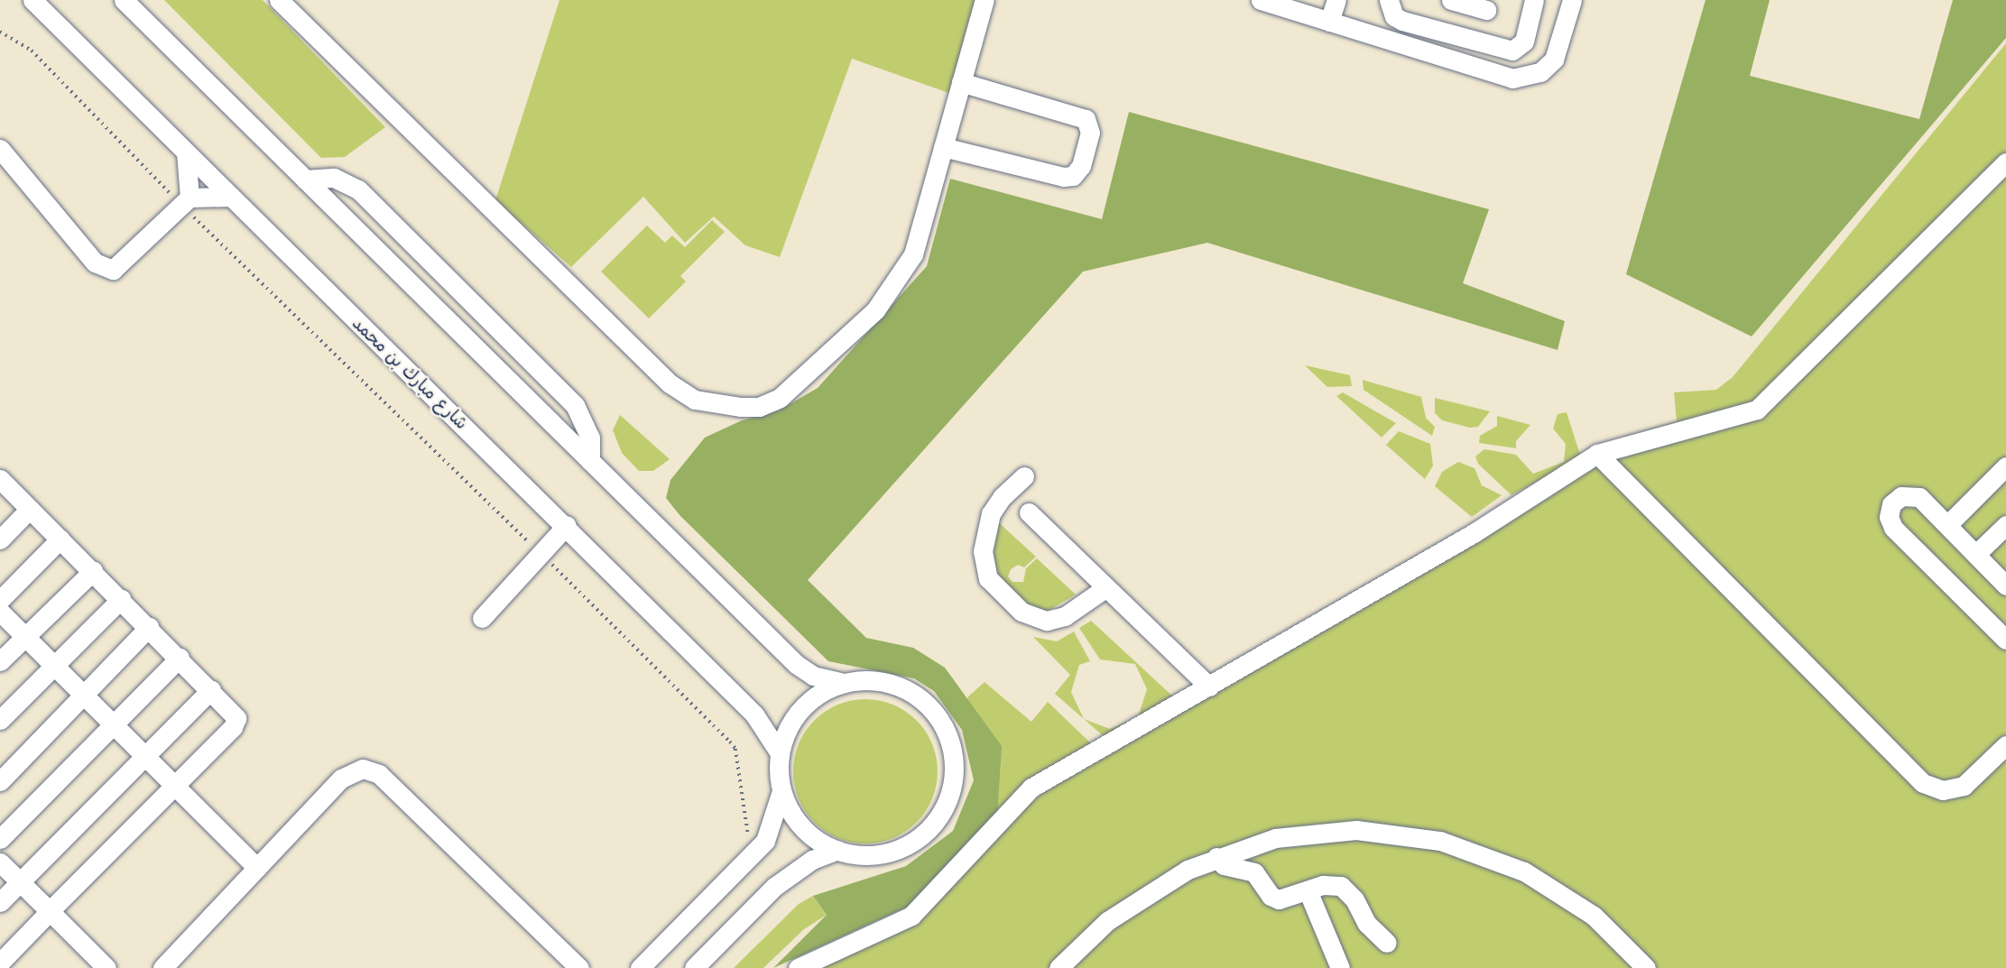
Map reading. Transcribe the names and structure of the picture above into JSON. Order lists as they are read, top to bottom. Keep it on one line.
{"streets":{"street":["شارع مبارك بن محمد"]}}
